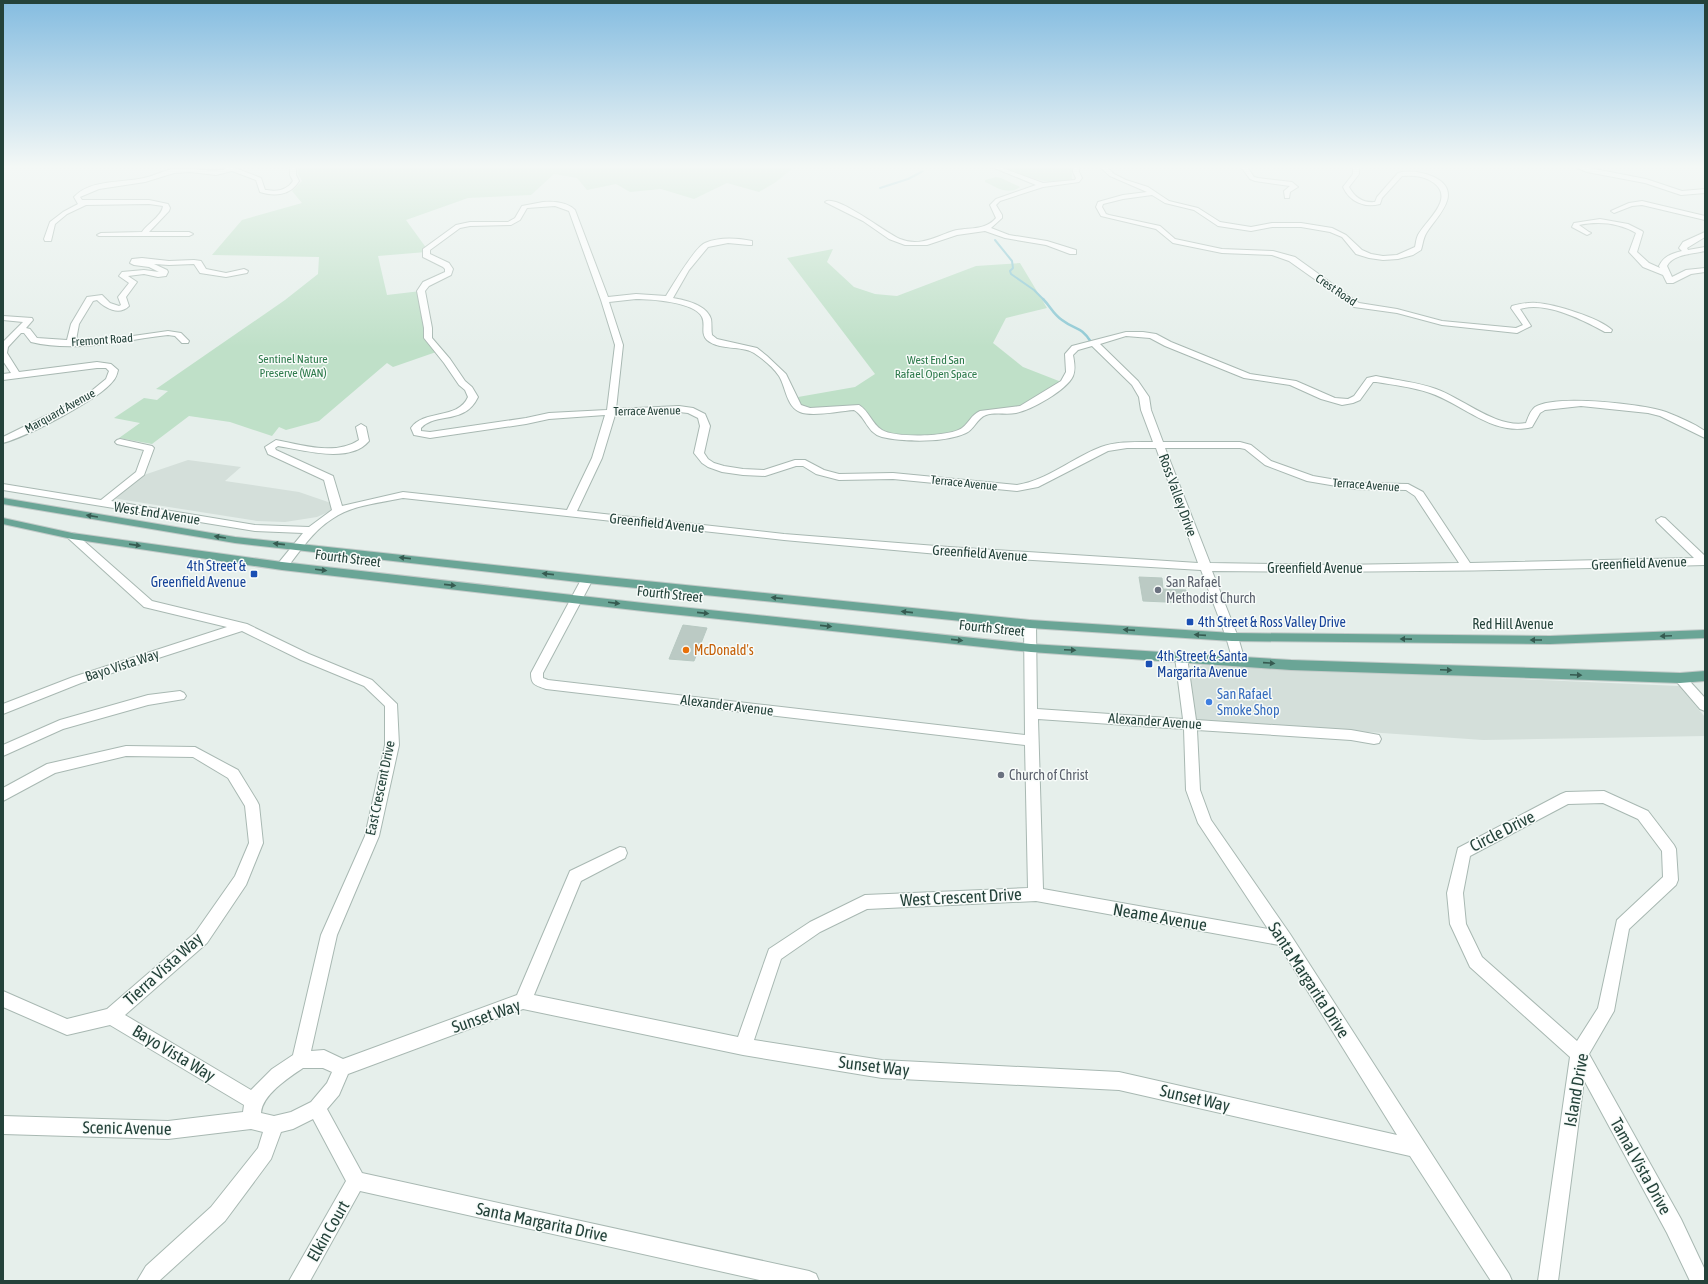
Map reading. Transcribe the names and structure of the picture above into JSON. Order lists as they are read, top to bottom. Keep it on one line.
{"streets":{"main road":["Fourth Street","Red Hill Avenue"],"street":["Crest Road","Fremont Road","Marquard Avenue","Terrace Avenue","Ross Valley Drive","West End Avenue","Greenfield Avenue","Bayo Vista Way","Alexander Avenue","East Crescent Drive","Circle Drive","West Crescent Drive","Neame Avenue","Tierra Vista Way","Santa Margarita Drive","Sunset Way","Island Drive","Scenic Avenue","Tamal Vista Drive","Elkin Court"]},"crossings":[["Terrace Avenue","Ross Valley Drive"],["Terrace Avenue","Greenfield Avenue"],["Ross Valley Drive","Greenfield Avenue"],["Ross Valley Drive","Fourth Street"],["West End Avenue","Greenfield Avenue"],["Greenfield Avenue","Fourth Street"],["Fourth Street","Red Hill Avenue"],["Fourth Street","Alexander Avenue"],["Fourth Street","East Crescent Drive"],["Fourth Street","West Crescent Drive"],["Fourth Street","Santa Margarita Drive"],["Bayo Vista Way","East Crescent Drive"],["Bayo Vista Way","Tierra Vista Way"],["Alexander Avenue","West Crescent Drive"],["Alexander Avenue","Santa Margarita Drive"],["Circle Drive","Island Drive"],["Circle Drive","Tamal Vista Drive"],["West Crescent Drive","Neame Avenue"],["West Crescent Drive","Sunset Way"],["Neame Avenue","Santa Margarita Drive"],["Santa Margarita Drive","Sunset Way"],["Santa Margarita Drive","Elkin Court"],["Island Drive","Tamal Vista Drive"]],"one_way":["Red Hill Avenue"],"parks":["Sentinel Nature Preserve (WAN)","West End San Rafael Open Space"],"places":{"transit":["4th Street & Greenfield Avenue","4th Street & Ross Valley Drive","4th Street & Santa Margarita Avenue"],"other":["San Rafael Methodist Church","McDonald's","San Rafael Smoke Shop","Church of Christ"]}}
